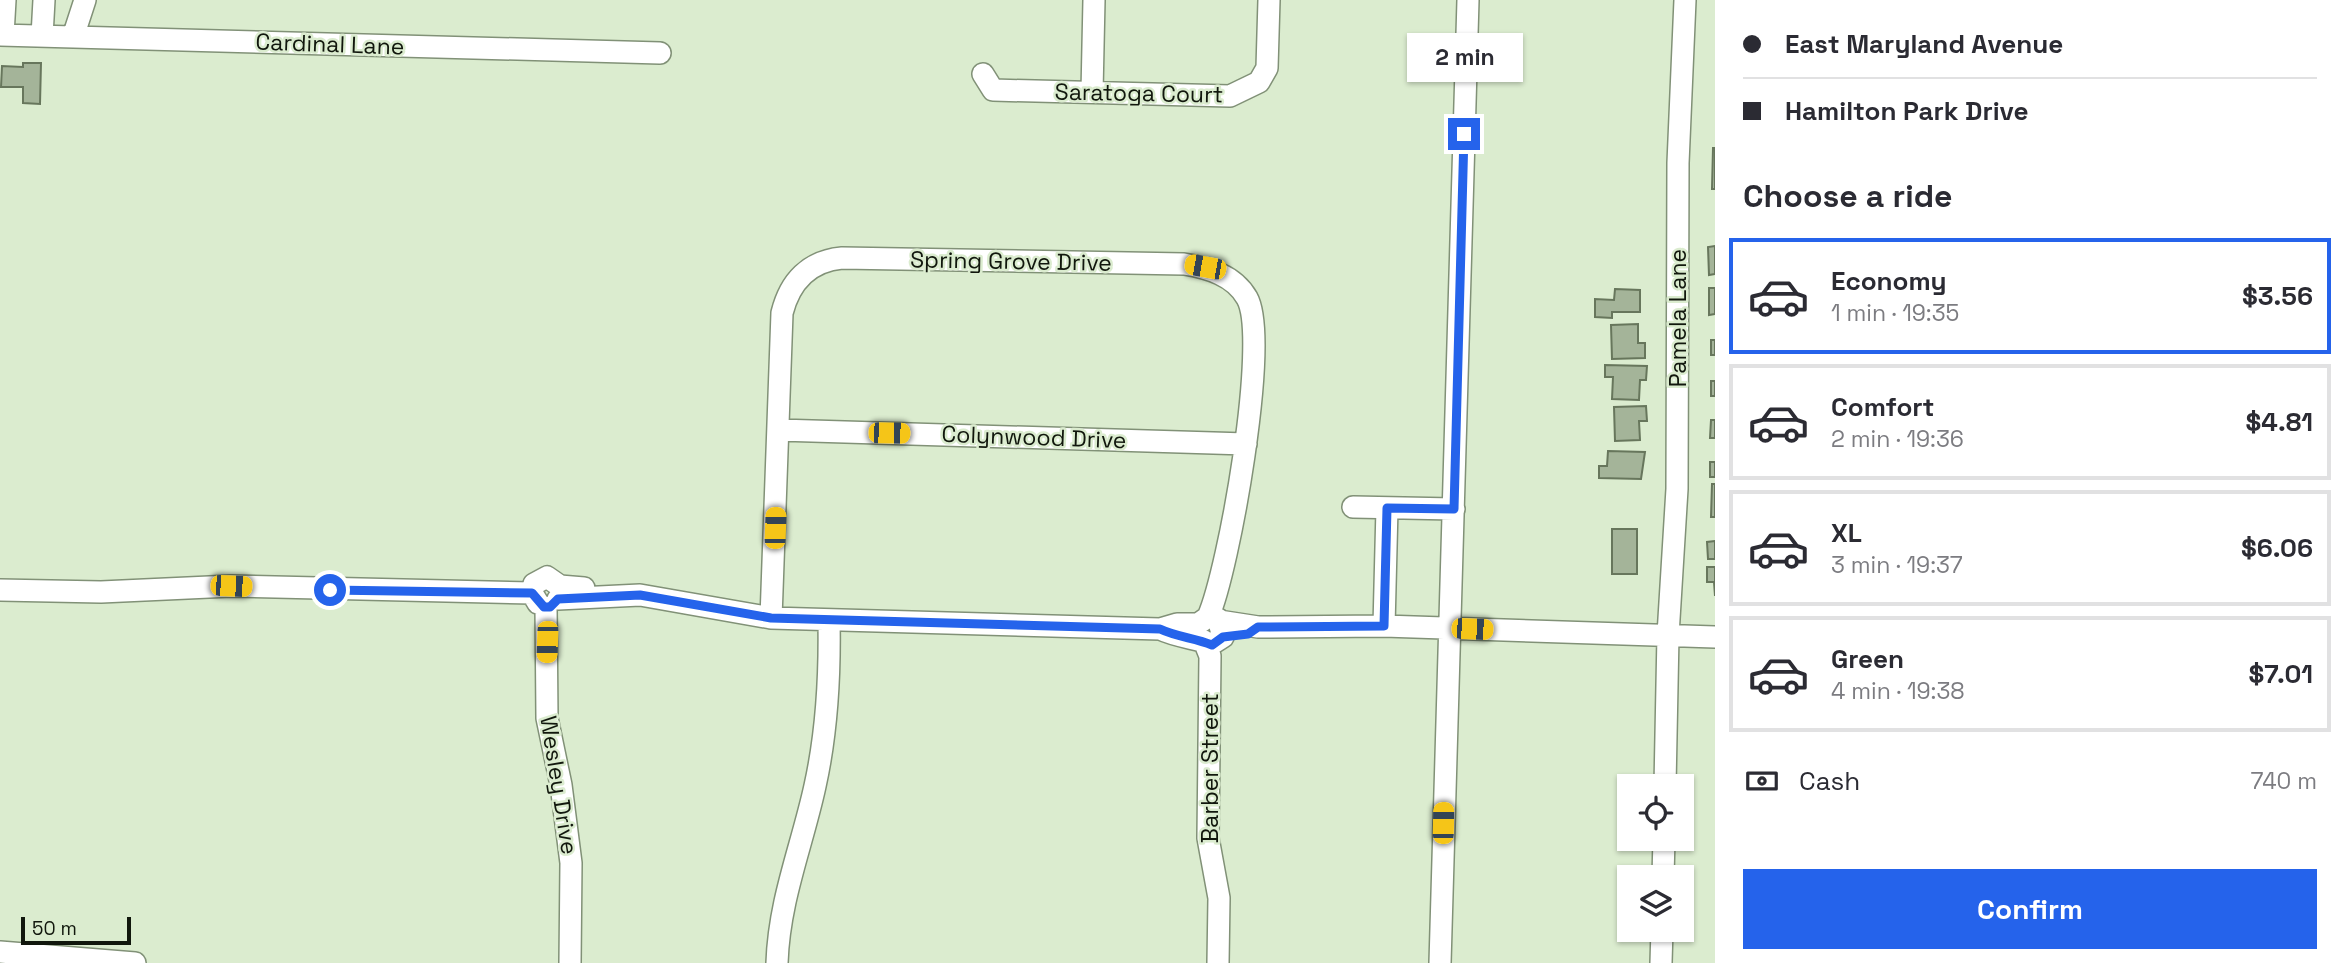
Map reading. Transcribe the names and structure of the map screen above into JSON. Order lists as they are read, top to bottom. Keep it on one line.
{"streets":{"street":["Cardinal Lane","Saratoga Court","Spring Grove Drive","Pamela Lane","Colynwood Drive","Barber Street","Wesley Drive"]},"crossings":[["Spring Grove Drive","Colynwood Drive"],["Spring Grove Drive","Barber Street"]],"scale_bar":"50 m","page":{"banner":["East Maryland Avenue","Hamilton Park Drive"],"bubble":"2 min","heading":"Choose a ride","list":[{"name":"Economy","note":"1 min · 19:35","value":"$3.56"},{"name":"Comfort","note":"2 min · 19:36","value":"$4.81"},{"name":"XL","note":"3 min · 19:37","value":"$6.06"},{"name":"Green","note":"4 min · 19:38","value":"$7.01"}],"pay":["Cash","740 m"],"buttons":"Confirm","scale":"50 m"}}
